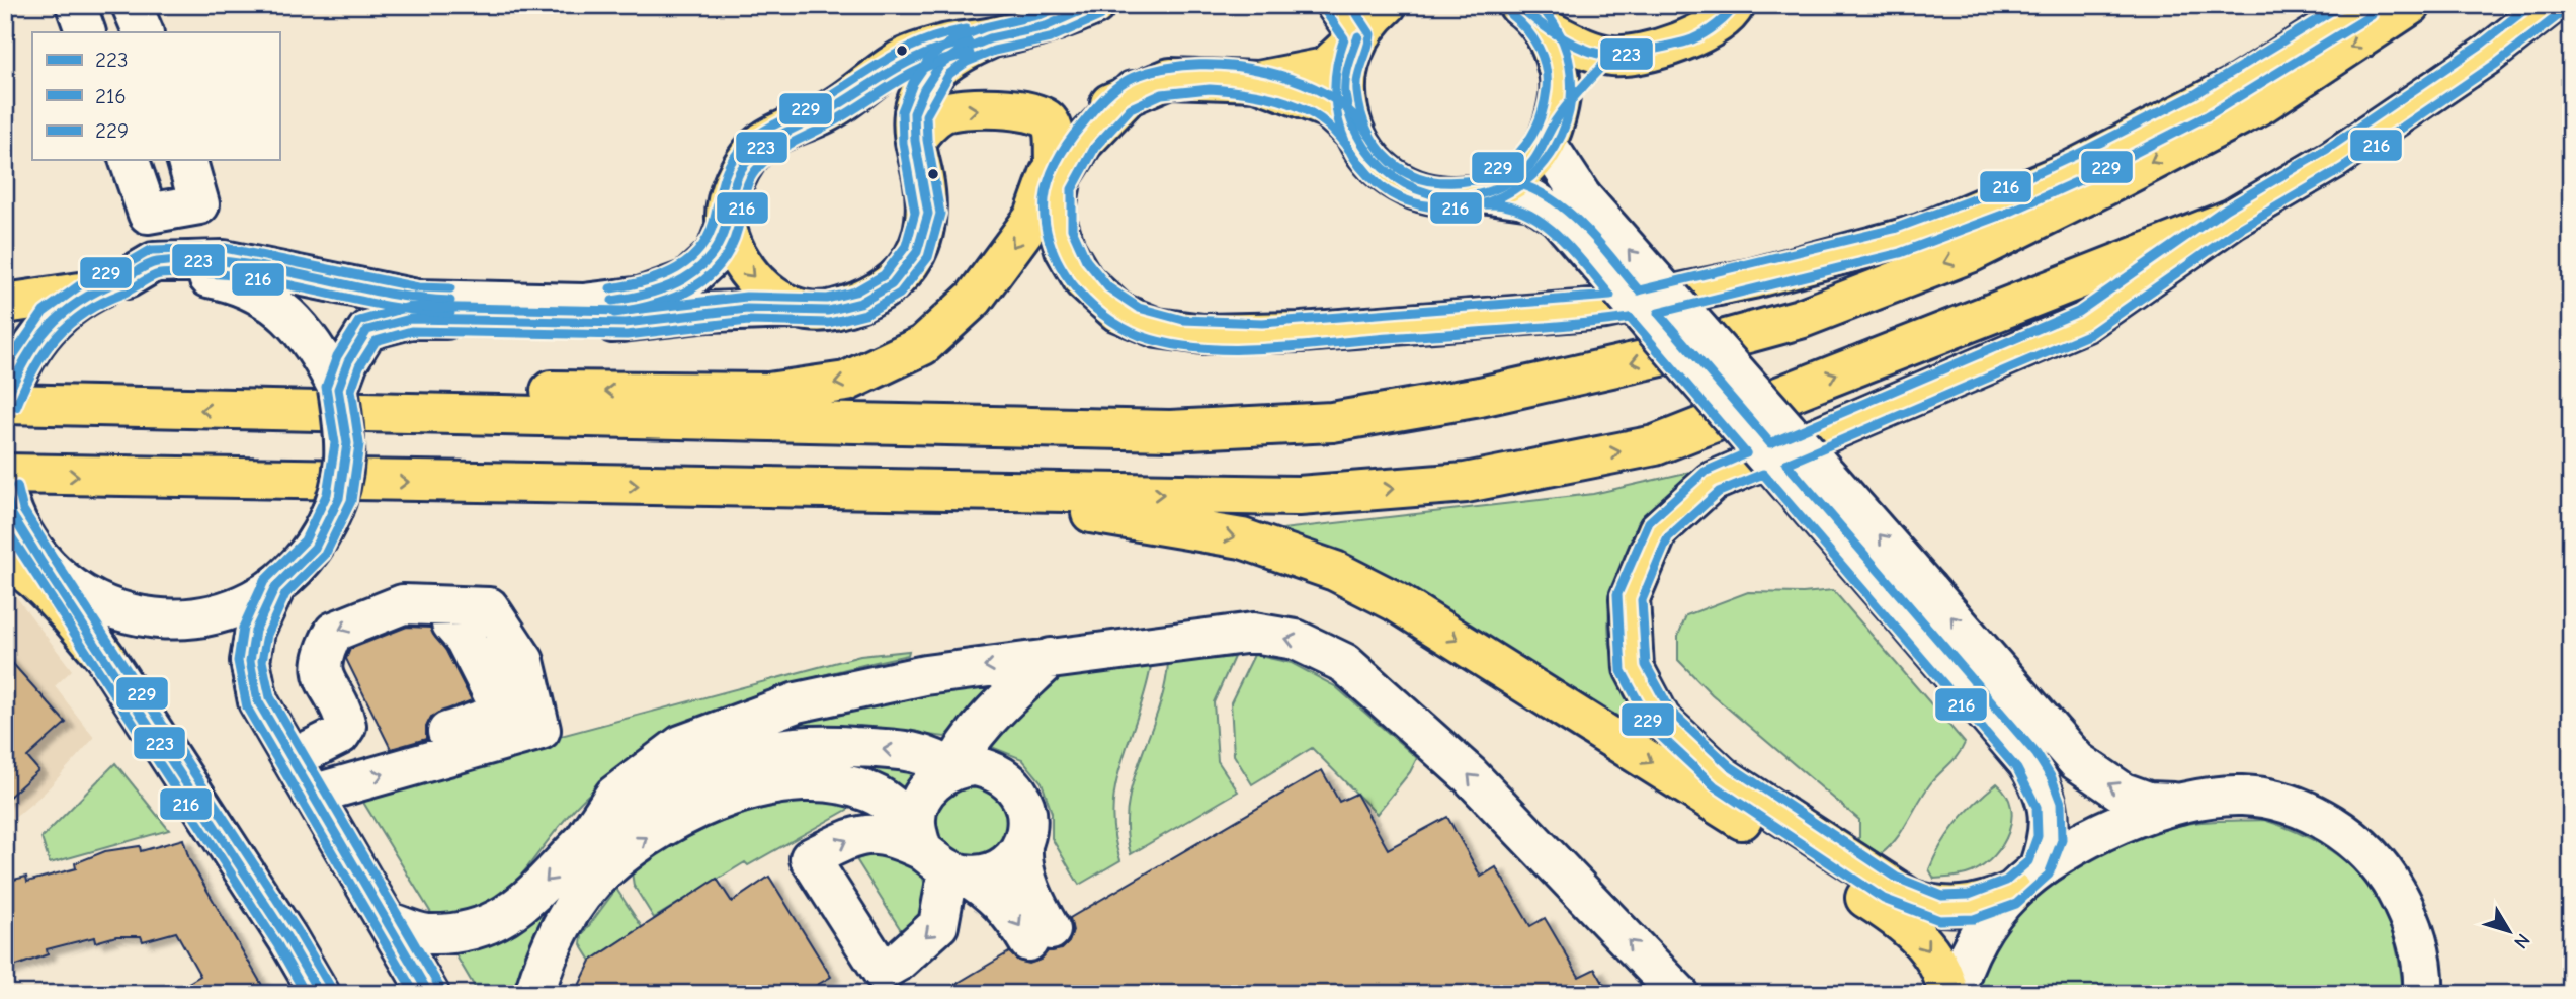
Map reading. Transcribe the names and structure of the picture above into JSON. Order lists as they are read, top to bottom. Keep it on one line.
{"lines":["transit line 223","transit line 216","transit line 229"],"legend":["223","216","229"],"north":"bottom right"}
